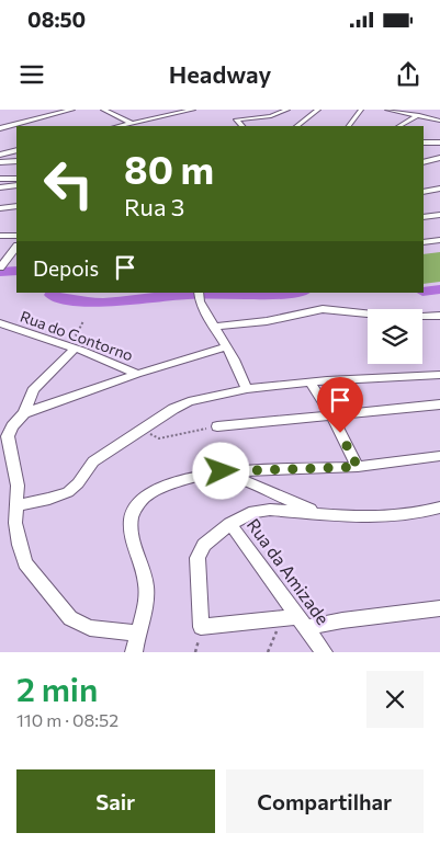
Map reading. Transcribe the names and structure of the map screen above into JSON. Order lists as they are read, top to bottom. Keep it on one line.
{"streets":{"street":["Rua do Contorno","Rua da Amizade"]},"page":{"status":"08:50","header":"Headway","turn":["80 m","Rua 3"],"then":"Depois","heading":["2 min","110 m · 08:52"],"buttons":["Sair","Compartilhar"]}}
